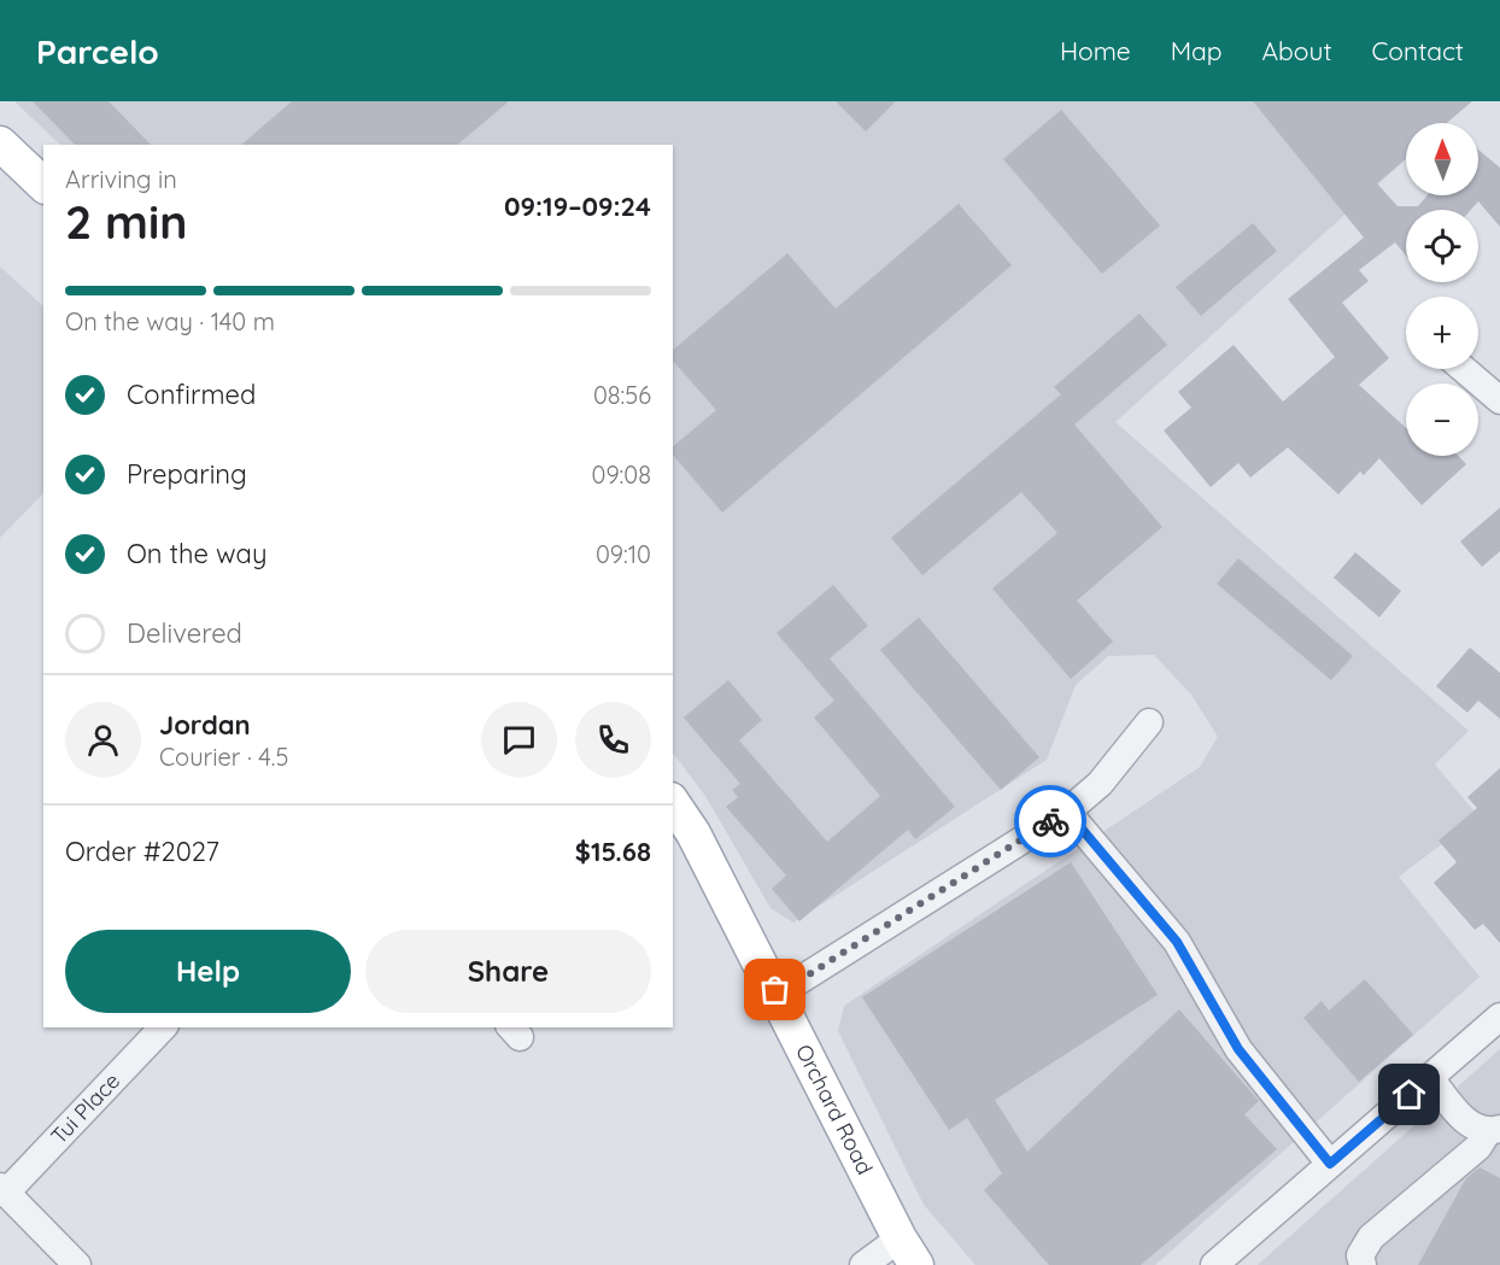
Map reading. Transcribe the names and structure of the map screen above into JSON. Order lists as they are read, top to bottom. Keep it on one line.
{"streets":{"main road":["Orchard Road"],"street":["Tui Place"]},"north":"top","page":{"header":"Parcelo","nav":["Home","Map","About","Contact"],"map_buttons":["+","−"],"heading":["2 min","Arriving in","09:19–09:24"],"panel":["Jordan","Courier · 4.5","Order #2027","$15.68"],"bar":"On the way · 140 m","list":[["Confirmed","08:56"],["Preparing","09:08"],["On the way","09:10"],"Delivered"],"buttons":["Help","Share"]}}
